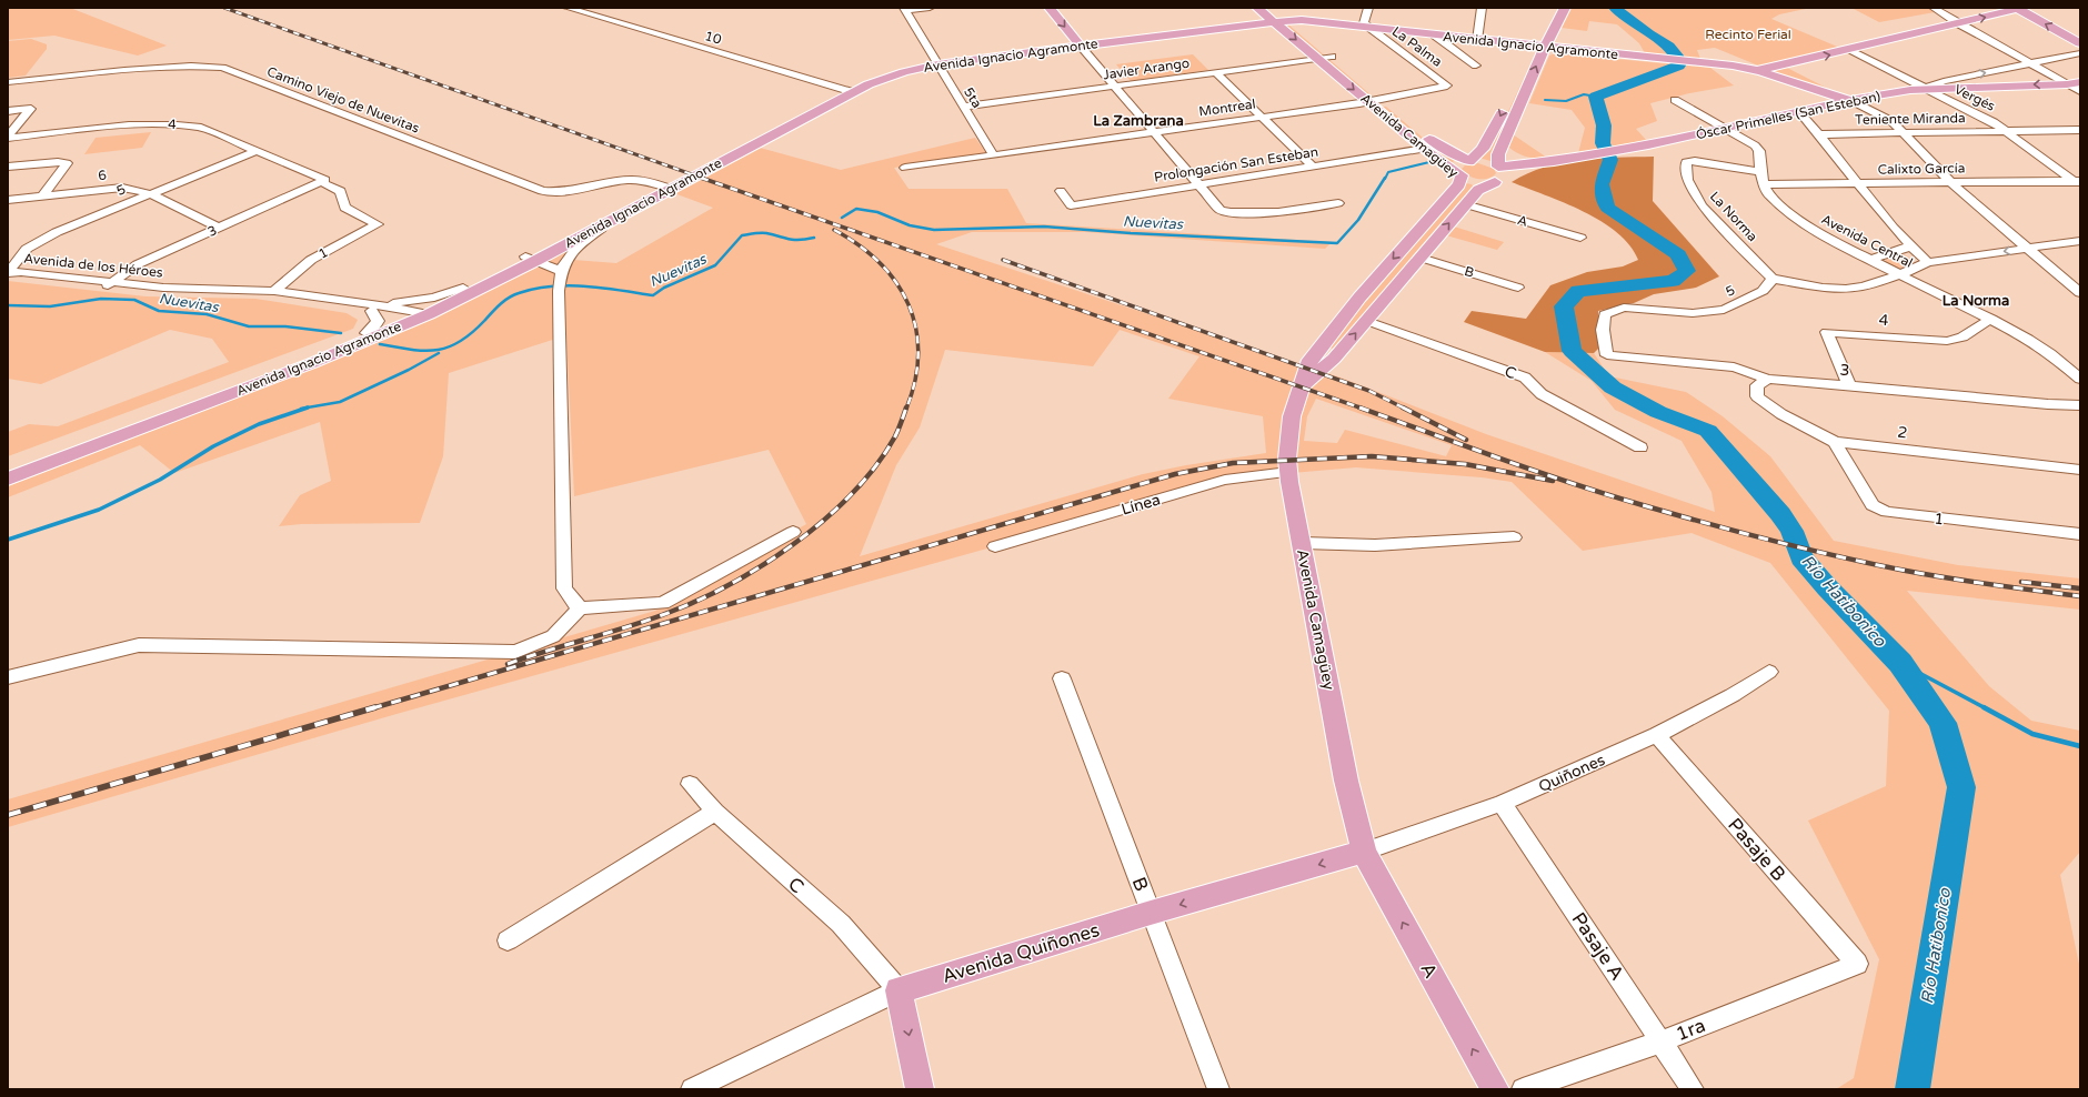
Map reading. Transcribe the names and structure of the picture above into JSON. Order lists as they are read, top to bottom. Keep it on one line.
{"streets":{"main road":["Avenida Ignacio Agramonte","Óscar Primelles (San Esteban)","Avenida Camagüey","A","Avenida Quiñones"],"street":["10","La Palma","Javier Arango","5ta","Vergés","Camino Viejo de Nuevitas","Montreal","Teniente Miranda","4","Prolongación San Esteban","Calixto García","6","5","La Norma","3","Avenida Central","1","Avenida de los Héroes","B","C","2","Línea","Quiñones","Pasaje B","Pasaje A","1ra"]},"crossings":[["10","Avenida Ignacio Agramonte"],["Avenida Ignacio Agramonte","La Palma"],["Avenida Ignacio Agramonte","5ta"],["Avenida Ignacio Agramonte","Camino Viejo de Nuevitas"],["Avenida Ignacio Agramonte","Avenida Camagüey"],["Avenida Ignacio Agramonte","Avenida de los Héroes"],["La Palma","Montreal"],["Javier Arango","5ta"],["Javier Arango","Avenida Camagüey"],["5ta","Montreal"],["Vergés","Óscar Primelles (San Esteban)"],["Vergés","Teniente Miranda"],["Vergés","Calixto García"],["Montreal","Avenida Camagüey"],["Óscar Primelles (San Esteban)","Avenida Central"],["4","5"],["4","3"],["4","Avenida Central"],["4","1"],["Avenida Camagüey","Prolongación San Esteban"],["Avenida Camagüey","A"],["Avenida Camagüey","Línea"],["Avenida Camagüey","Quiñones"],["Avenida Camagüey","Avenida Quiñones"],["Calixto García","Avenida Central"],["6","5"],["6","3"],["5","La Norma"],["5","3"],["5","Avenida de los Héroes"],["La Norma","Avenida Central"],["A","Quiñones"],["A","Avenida Quiñones"],["3","Avenida de los Héroes"],["3","2"],["1","Avenida de los Héroes"],["1","2"],["B","Avenida Quiñones"],["C","Avenida Quiñones"],["Quiñones","Pasaje B"],["Quiñones","Pasaje A"],["Quiñones","Avenida Quiñones"],["Pasaje B","1ra"],["Pasaje A","1ra"]],"one_way":["A"],"districts":["La Zambrana","La Norma"],"water":["Nuevitas","Río Hatibonico"],"parks":["Recinto Ferial"]}
